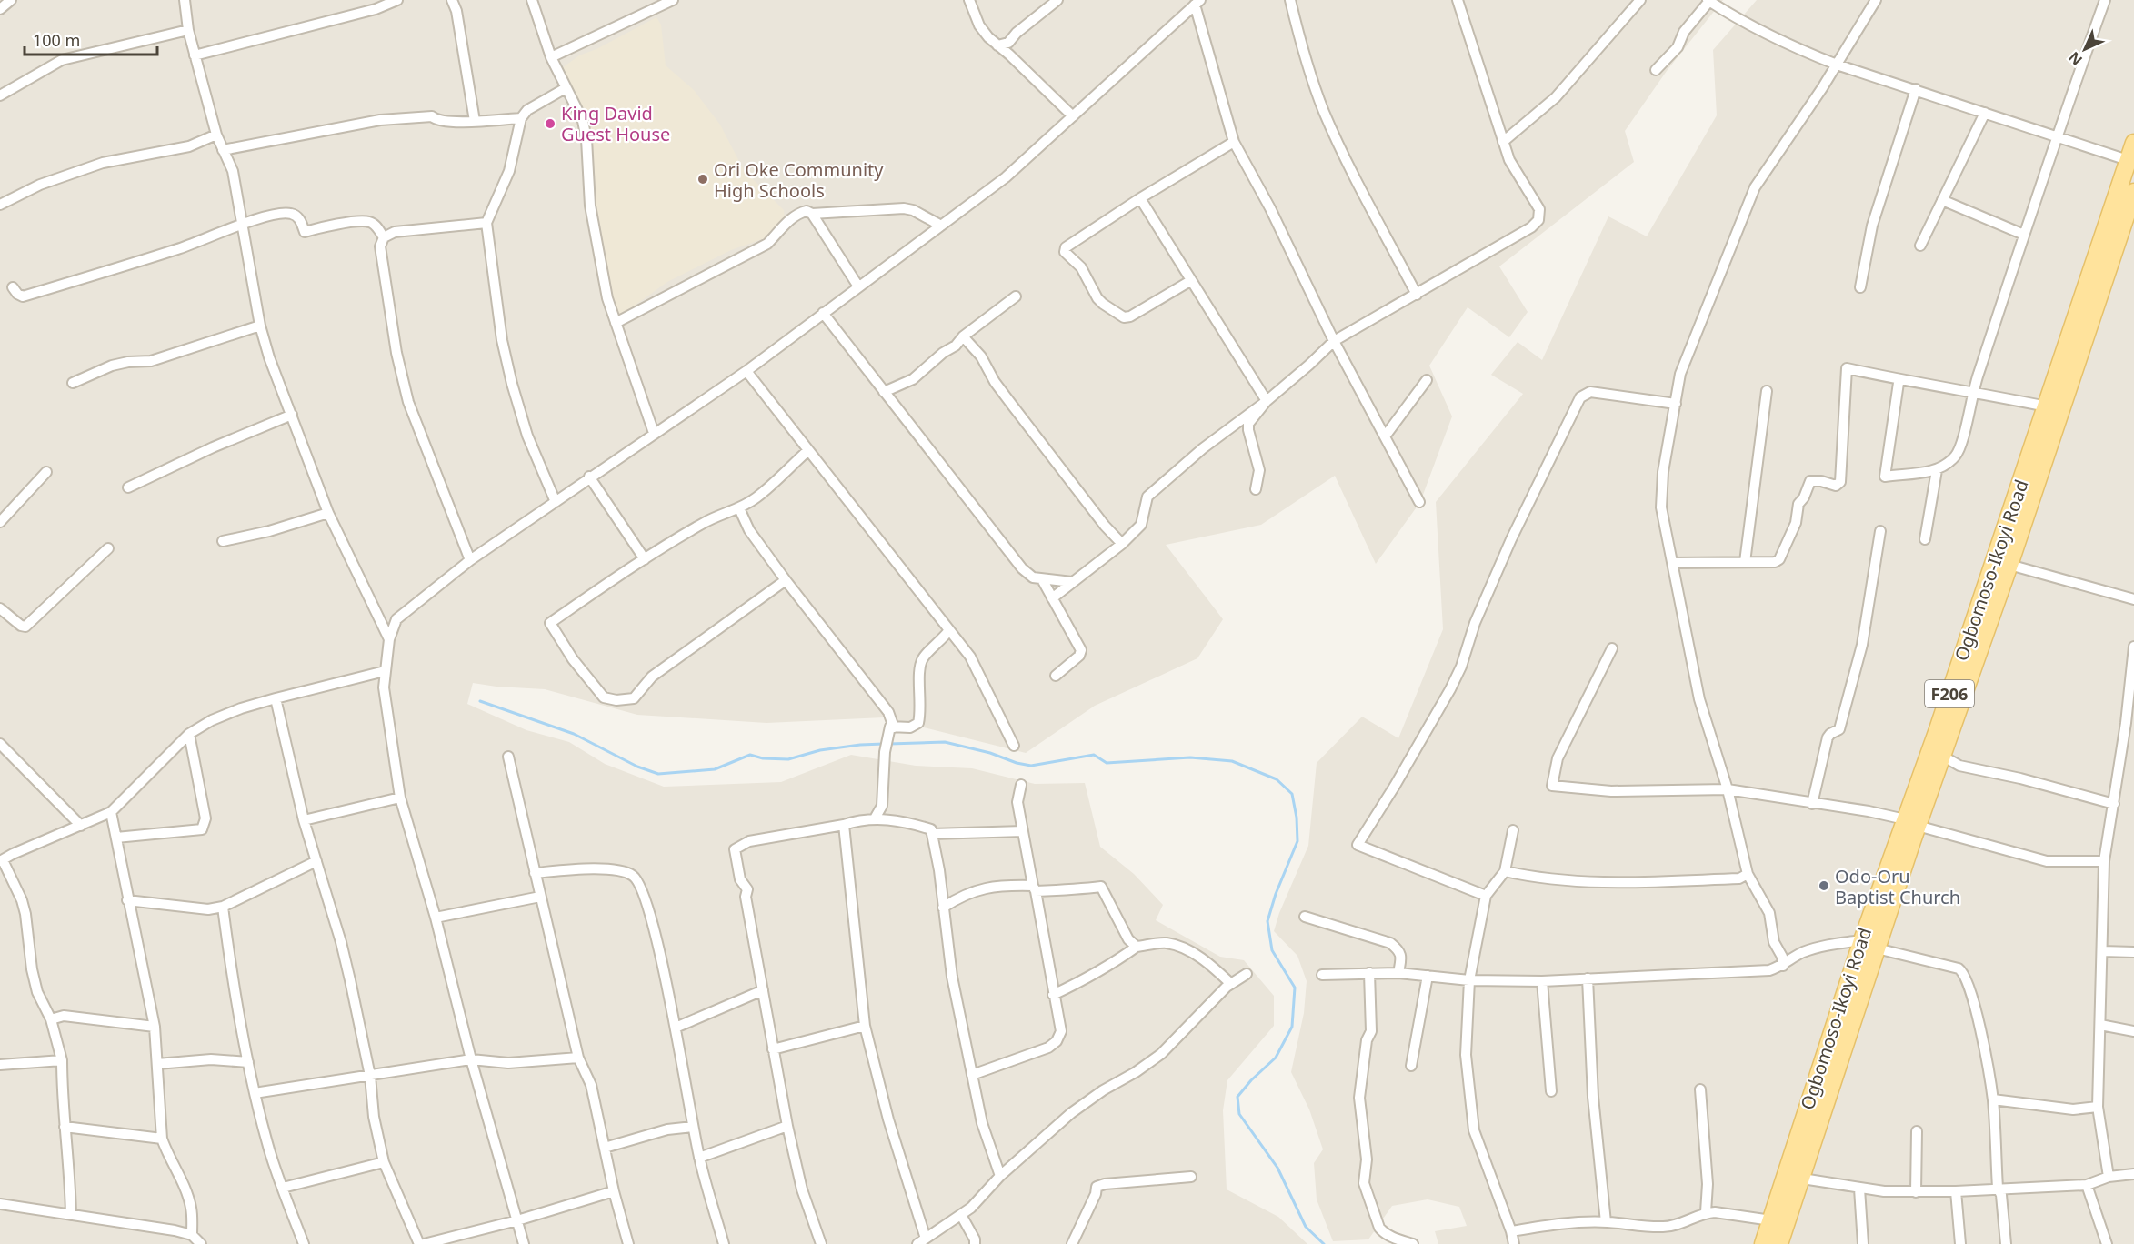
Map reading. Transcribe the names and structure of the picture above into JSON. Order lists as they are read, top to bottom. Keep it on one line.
{"streets":{"main road":["Ogbomoso-Ikoyi Road","F206"]},"places":["King David Guest House","Ori Oke Community High Schools","Odo-Oru Baptist Church"],"scale_bar":"100 m","north":"bottom left"}
